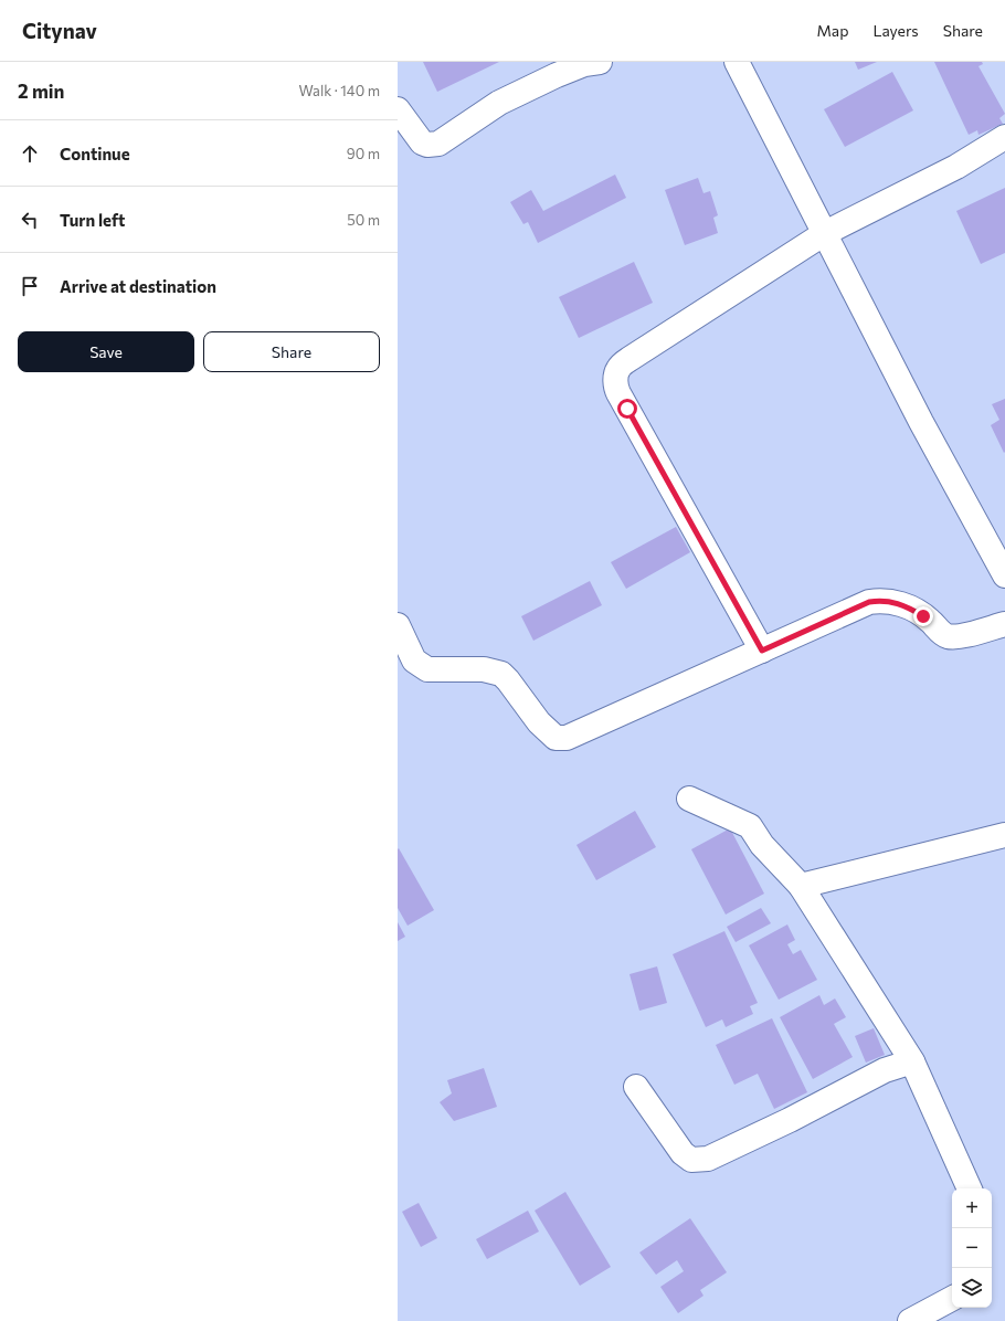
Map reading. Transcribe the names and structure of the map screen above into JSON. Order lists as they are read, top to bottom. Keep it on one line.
{"page":{"header":"Citynav","nav":["Map","Layers","Share"],"heading":["2 min","Walk · 140 m"],"list":[["Continue","90 m"],["Turn left","50 m"],"Arrive at destination"],"buttons":["Save","Share"],"map_buttons":["+","−"]}}
